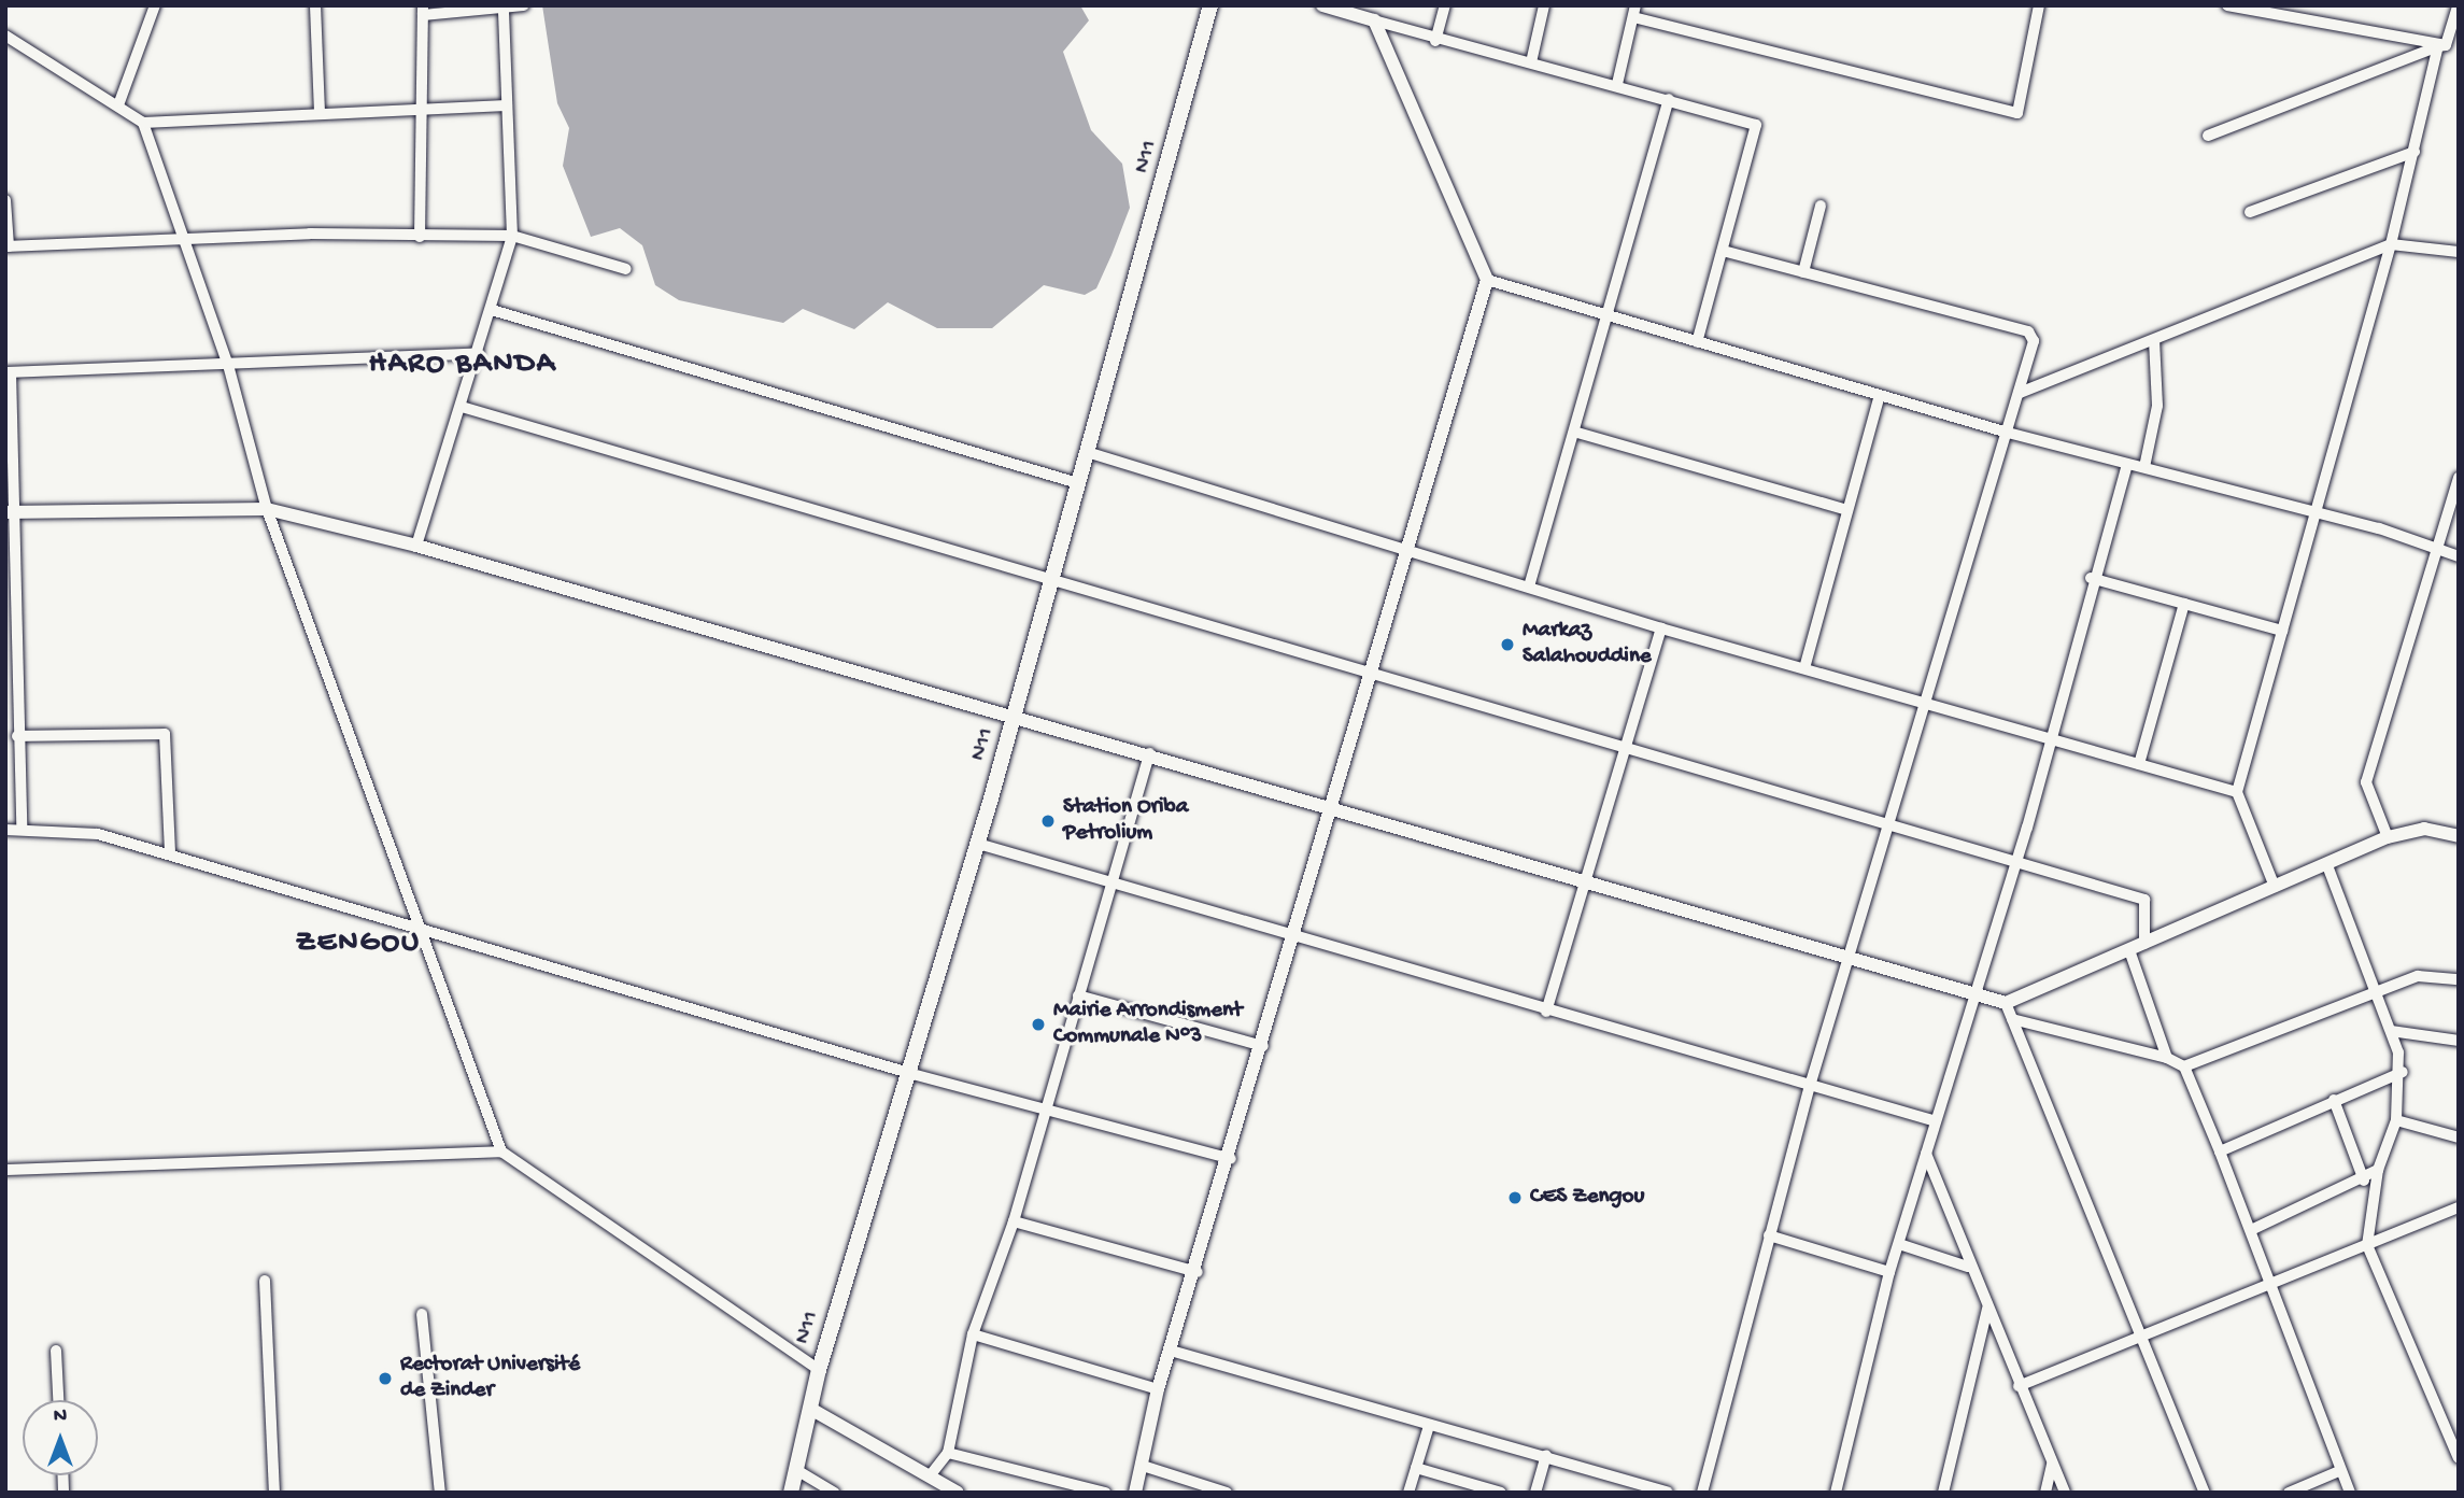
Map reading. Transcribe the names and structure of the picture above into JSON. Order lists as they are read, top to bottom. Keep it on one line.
{"streets":{"main road":["N11"]},"districts":["HARO BANDA","ZENGOU"],"places":["Markaz Salahouddine","Station Oriba Petrolium","Mairie Arrondisment Communale N°3","CES Zengou","Rectorat Université de Zinder"],"north":"top"}
